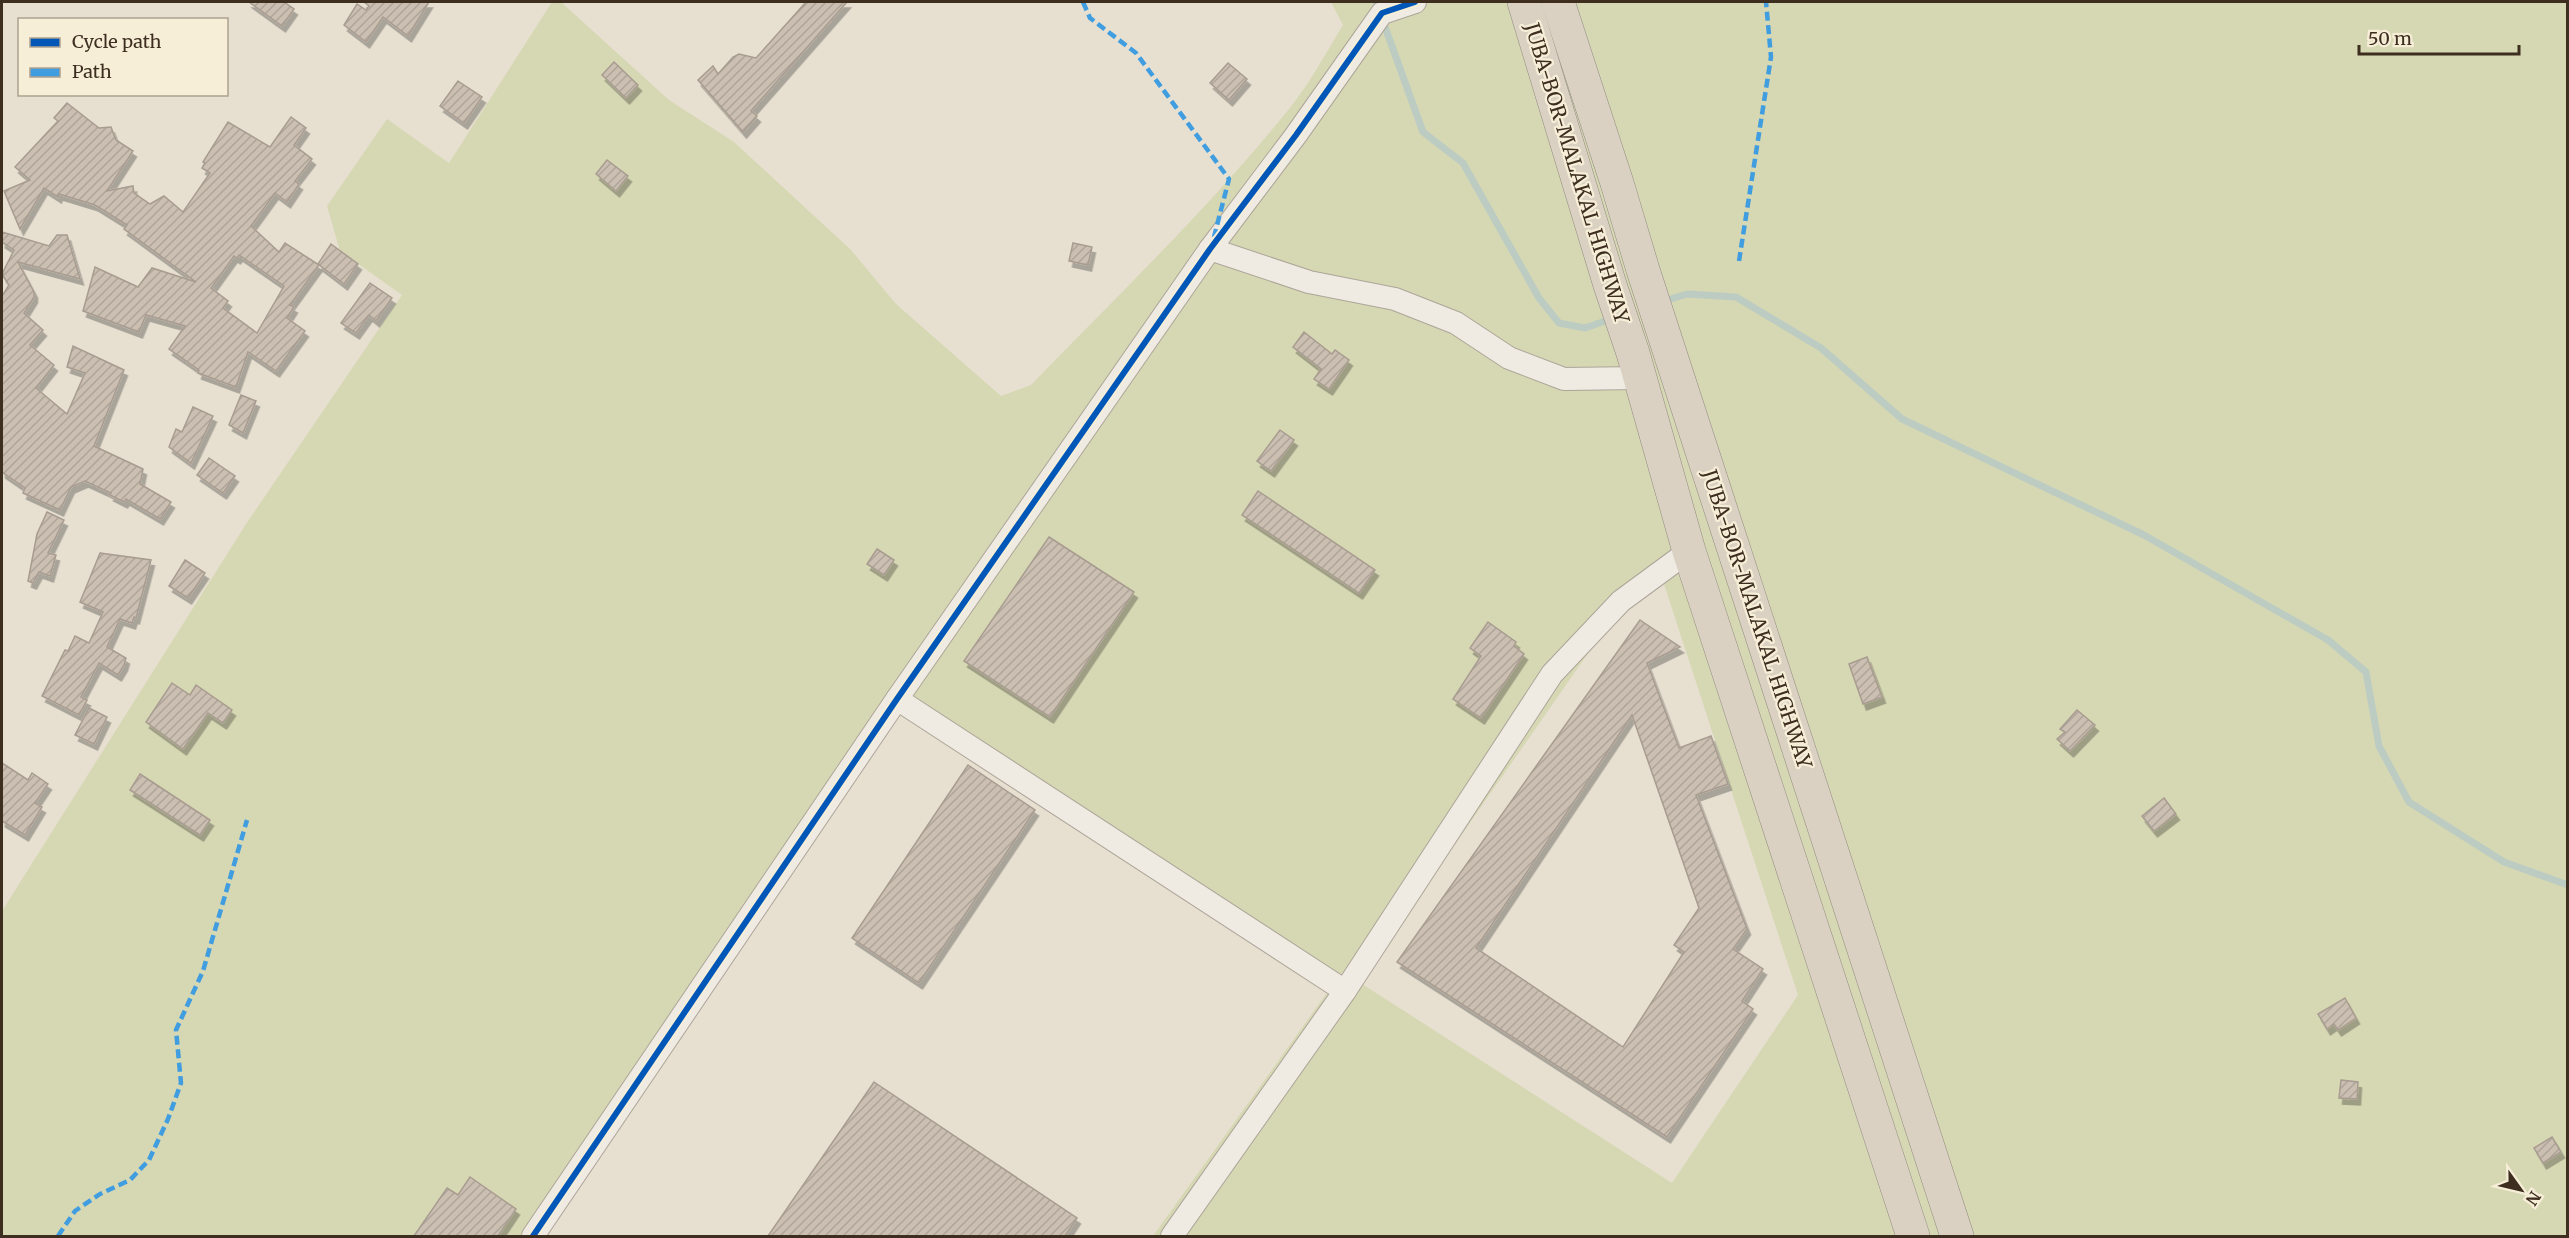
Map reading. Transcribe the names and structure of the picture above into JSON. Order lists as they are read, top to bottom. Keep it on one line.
{"streets":{"highway":["JUBA-BOR-MALAKAL HIGHWAY"]},"legend":["Cycle path","Path"],"scale_bar":"50 m","north":"bottom right"}
